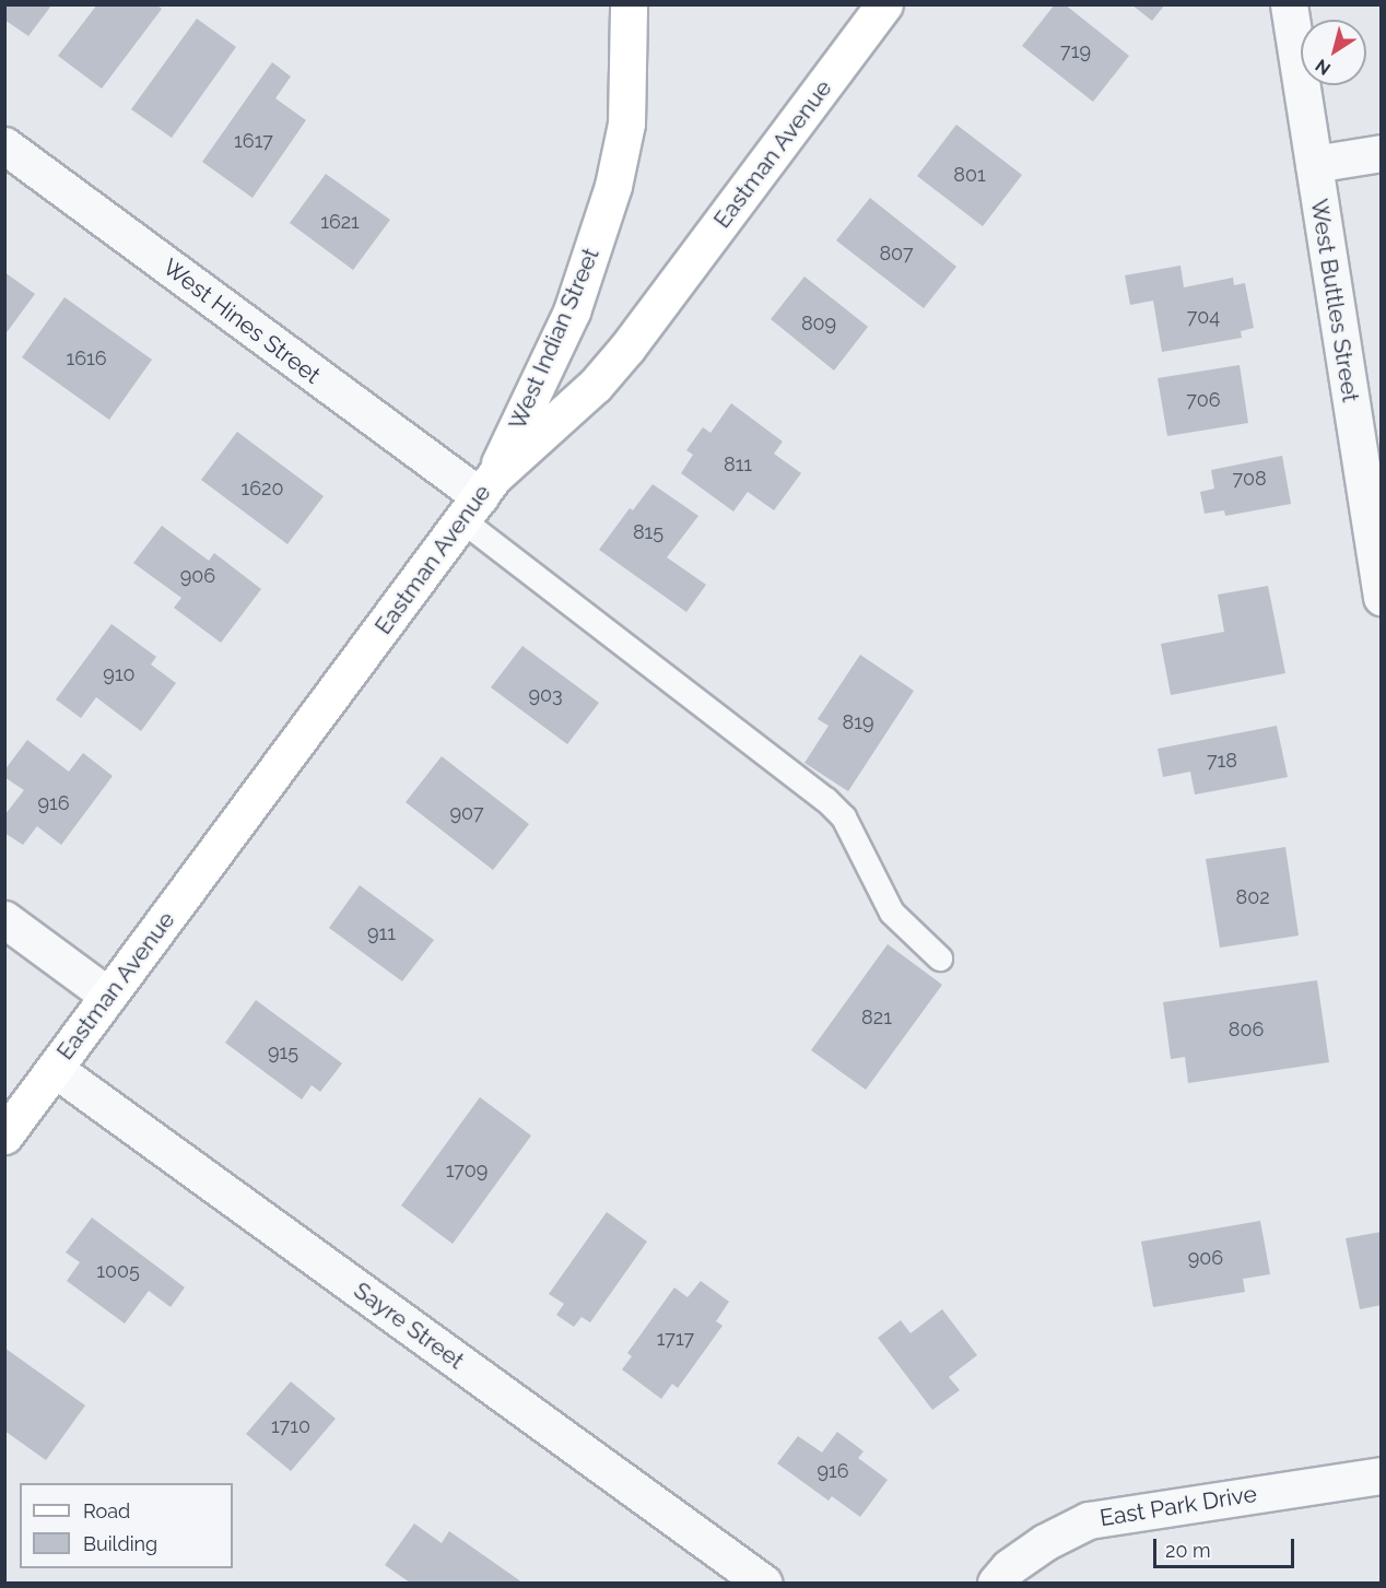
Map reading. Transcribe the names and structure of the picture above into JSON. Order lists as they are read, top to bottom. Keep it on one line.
{"streets":{"main road":["Eastman Avenue","West Indian Street"],"street":["West Buttles Street","West Hines Street","Sayre Street","East Park Drive"]},"crossings":[["Eastman Avenue","West Hines Street"],["Eastman Avenue","West Indian Street"],["Eastman Avenue","Sayre Street"],["West Hines Street","West Indian Street"]],"house_numbers":["719","1617","801","1621","807","704","809","1616","706","811","708","1620","815","906","910","903","819","718","916","907","802","911","821","806","915","1709","906","1005","1717","1710","916"],"legend":["Road","Building"],"scale_bar":"20 m","north":"bottom left"}
